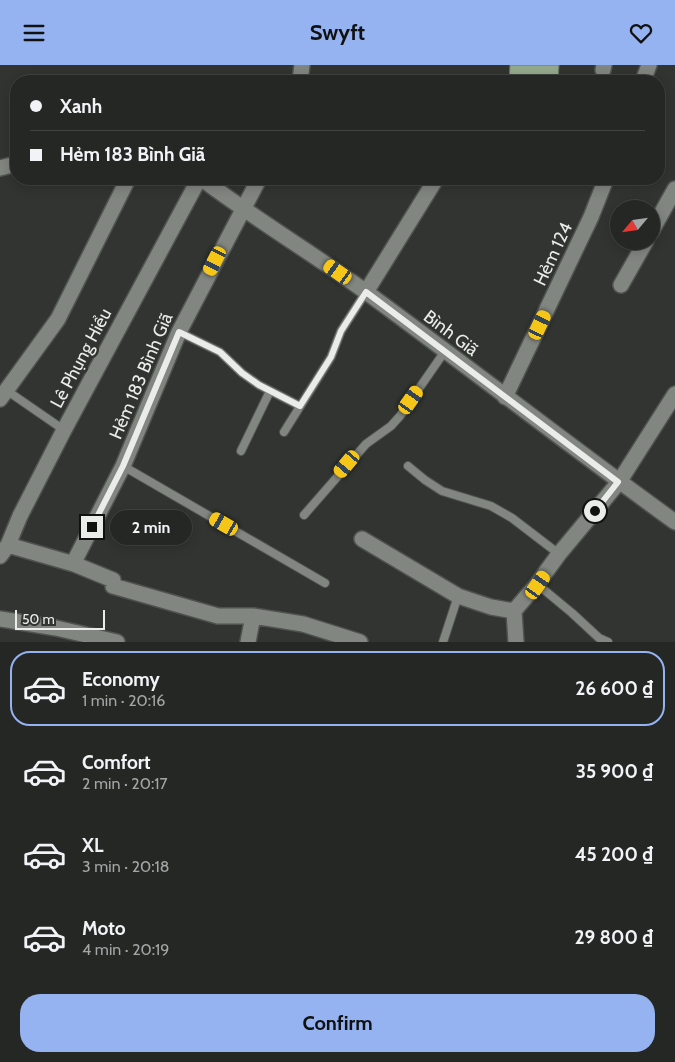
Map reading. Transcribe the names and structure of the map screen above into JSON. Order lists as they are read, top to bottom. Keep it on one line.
{"streets":{"street":["Hẻm 124","Bình Giã","Lê Phụng Hiểu","Hẻm 183 Bình Giã"]},"crossings":[["Hẻm 124","Bình Giã"],["Bình Giã","Hẻm 183 Bình Giã"]],"scale_bar":"50 m","north":"bottom left","page":{"header":"Swyft","banner":["Xanh","Hẻm 183 Bình Giã"],"bubble":"2 min","scale":"50 m","list":[{"name":"Economy","note":"1 min · 20:16","value":"26 600 ₫"},{"name":"Comfort","note":"2 min · 20:17","value":"35 900 ₫"},{"name":"XL","note":"3 min · 20:18","value":"45 200 ₫"},{"name":"Moto","note":"4 min · 20:19","value":"29 800 ₫"}],"buttons":"Confirm"}}
